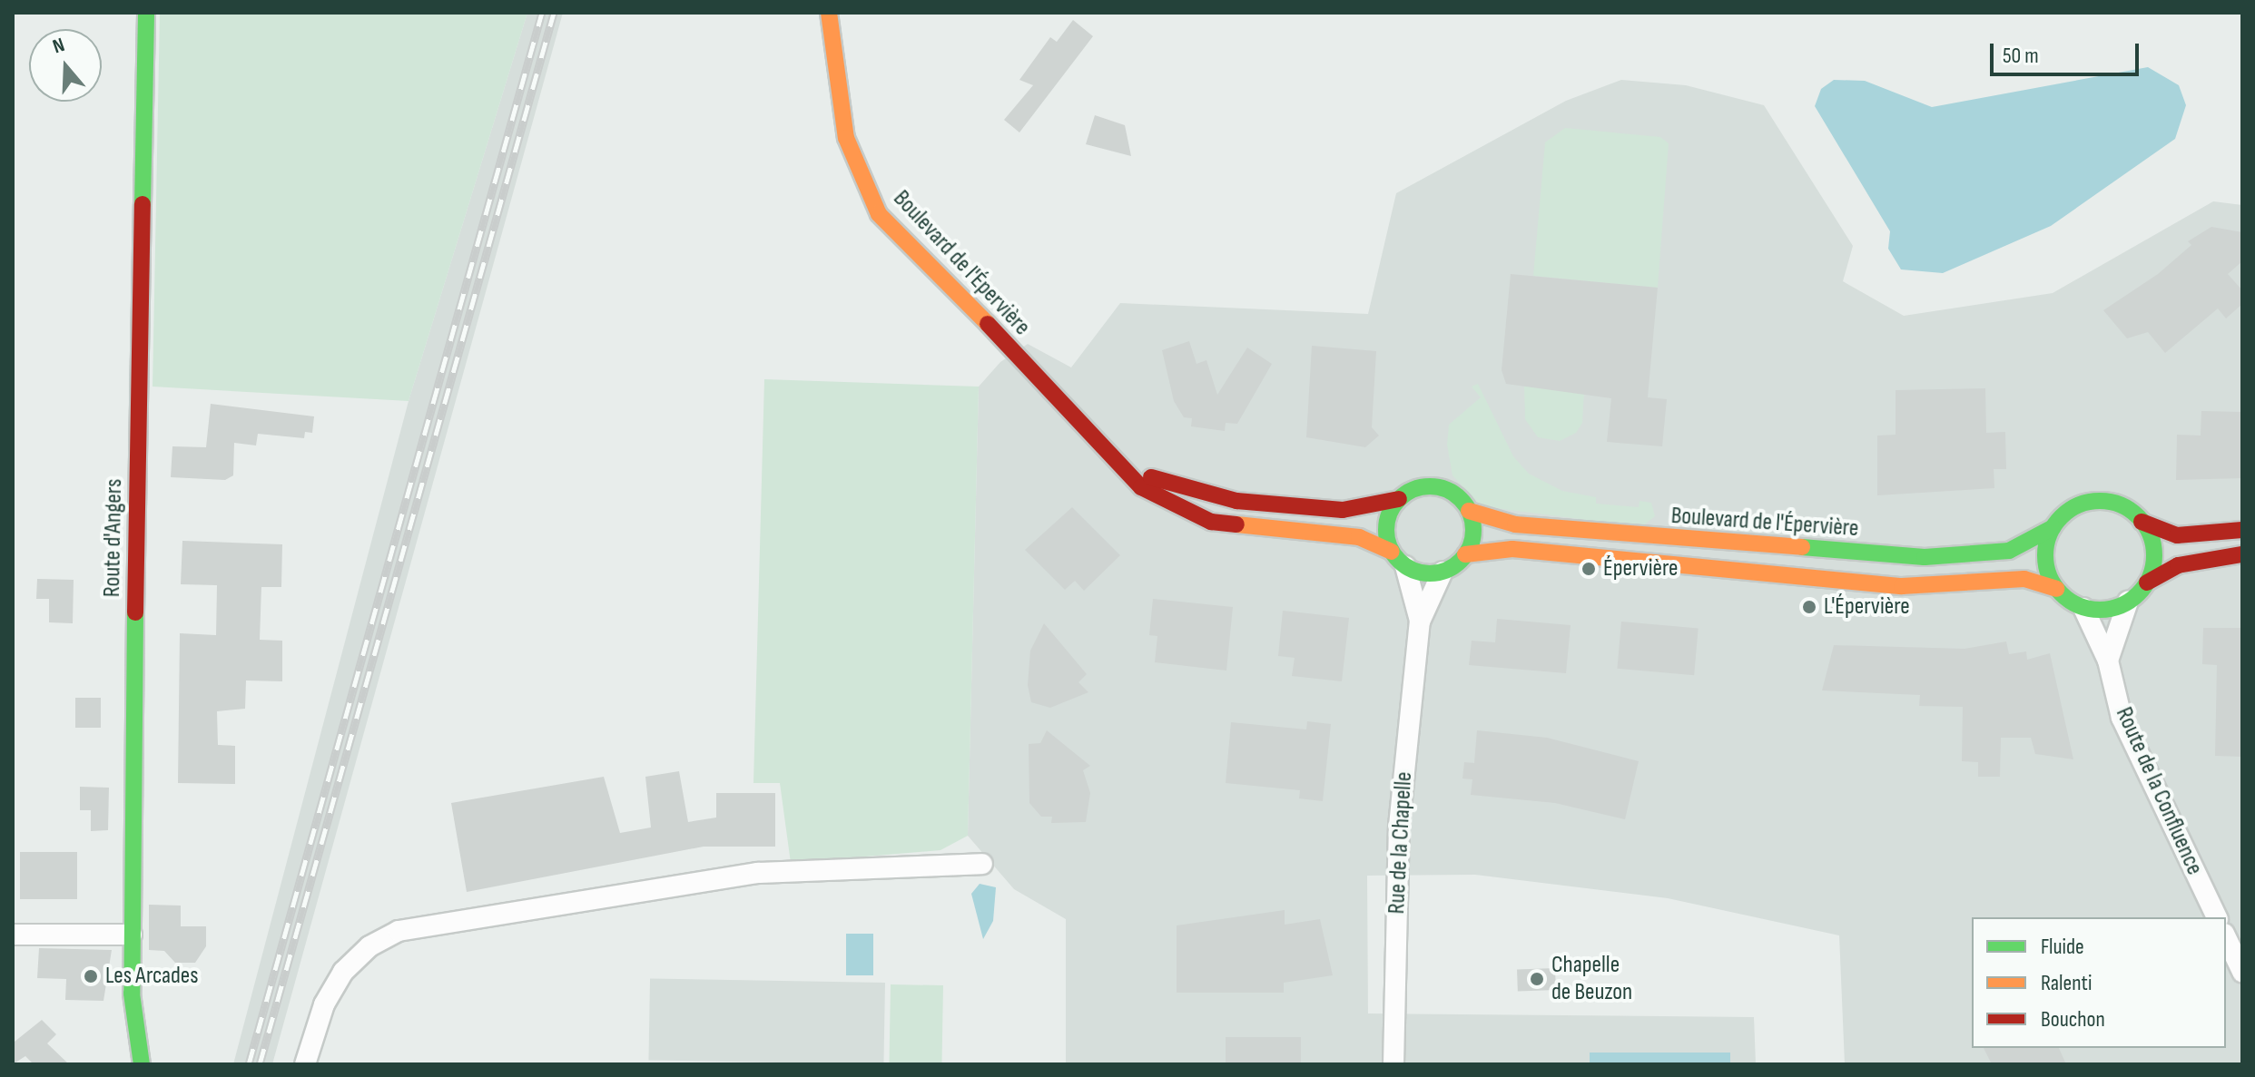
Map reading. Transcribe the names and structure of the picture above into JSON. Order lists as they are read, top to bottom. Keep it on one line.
{"streets":{"street":["Boulevard de l'Épervière","Route d'Angers","Route de la Confluence","Rue de la Chapelle"]},"crossings":[["Boulevard de l'Épervière","Route de la Confluence"],["Boulevard de l'Épervière","Rue de la Chapelle"]],"places":["Épervière","L'Épervière","Les Arcades","Chapelle de Beuzon"],"legend":["Fluide","Ralenti","Bouchon"],"scale_bar":"50 m","north":"top"}
